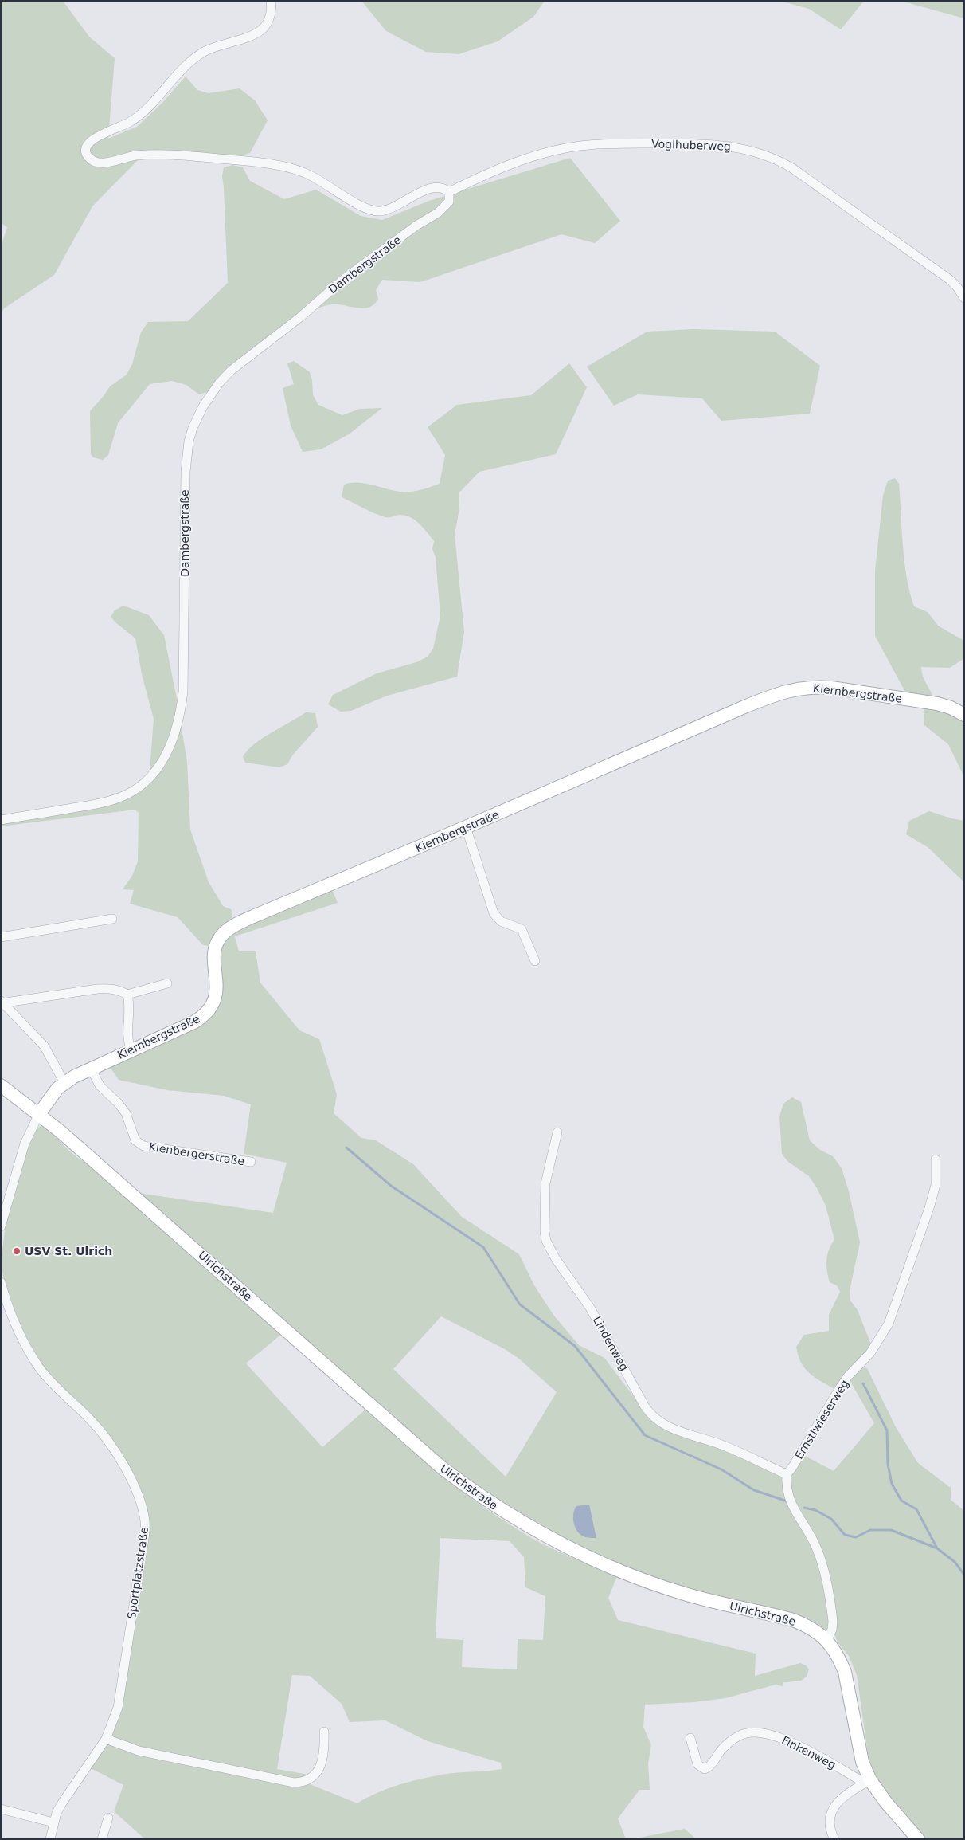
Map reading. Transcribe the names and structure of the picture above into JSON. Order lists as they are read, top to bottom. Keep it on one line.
{"streets":{"street":["Voglhuberweg","Dambergstraße","Kiernbergstraße","Kienbergerstraße","Ulrichstraße","Lindenweg","Ernstlwieserweg","Sportplatzstraße","Finkenweg"]},"crossings":[["Voglhuberweg","Dambergstraße"],["Kiernbergstraße","Kienbergerstraße"],["Kiernbergstraße","Ulrichstraße"],["Ulrichstraße","Finkenweg"],["Lindenweg","Ernstlwieserweg"]],"places":["USV St. Ulrich"]}
